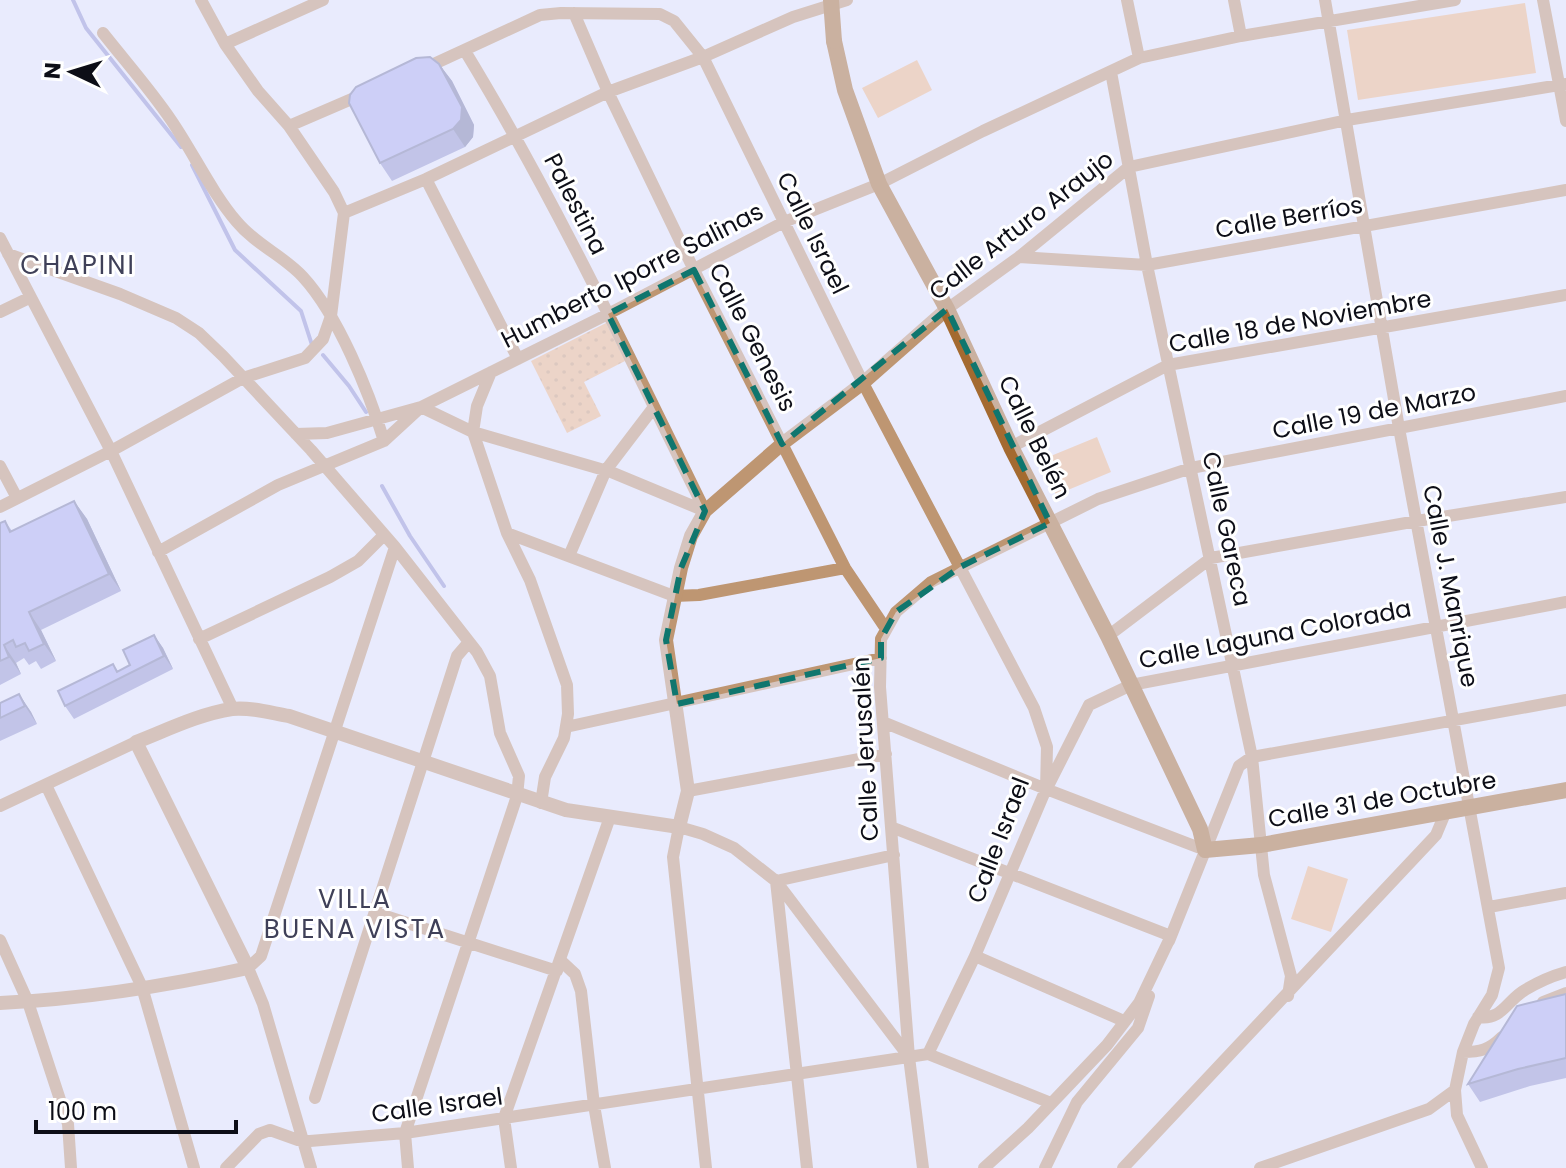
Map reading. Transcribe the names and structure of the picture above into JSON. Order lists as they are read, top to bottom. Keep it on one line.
{"streets":{"main road":["Calle Belén","Calle 31 de Octubre"],"street":["Palestina","Calle Berríos","Calle Arturo Araujo","Calle Israel","Humberto Iporre Salinas","Calle 18 de Noviembre","Calle Genesis","Calle 19 de Marzo","Calle Gareca","Calle J. Manrique","Calle Laguna Colorada","Calle Jerusalén"]},"crossings":[["Palestina","Calle Arturo Araujo"],["Palestina","Humberto Iporre Salinas"],["Calle Berríos","Calle Arturo Araujo"],["Calle Berríos","Calle Gareca"],["Calle Berríos","Calle J. Manrique"],["Calle Arturo Araujo","Calle Israel"],["Calle Arturo Araujo","Calle Genesis"],["Calle Arturo Araujo","Calle Belén"],["Calle Arturo Araujo","Calle Gareca"],["Calle Arturo Araujo","Calle J. Manrique"],["Calle Israel","Humberto Iporre Salinas"],["Calle Israel","Calle Genesis"],["Calle Israel","Calle Laguna Colorada"],["Calle Israel","Calle Jerusalén"],["Humberto Iporre Salinas","Calle Genesis"],["Humberto Iporre Salinas","Calle Belén"],["Humberto Iporre Salinas","Calle Gareca"],["Humberto Iporre Salinas","Calle J. Manrique"],["Calle 18 de Noviembre","Calle Belén"],["Calle 18 de Noviembre","Calle Gareca"],["Calle 18 de Noviembre","Calle J. Manrique"],["Calle Genesis","Calle Jerusalén"],["Calle 19 de Marzo","Calle Gareca"],["Calle 19 de Marzo","Calle J. Manrique"],["Calle 19 de Marzo","Calle Jerusalén"],["Calle Belén","Calle Laguna Colorada"],["Calle Belén","Calle Jerusalén"],["Calle Belén","Calle 31 de Octubre"],["Calle Gareca","Calle Laguna Colorada"],["Calle Gareca","Calle Jerusalén"],["Calle Gareca","Calle 31 de Octubre"],["Calle J. Manrique","Calle Laguna Colorada"],["Calle J. Manrique","Calle 31 de Octubre"]],"districts":["CHAPINI","VILLA BUENA VISTA"],"scale_bar":"100 m","north":"left"}
